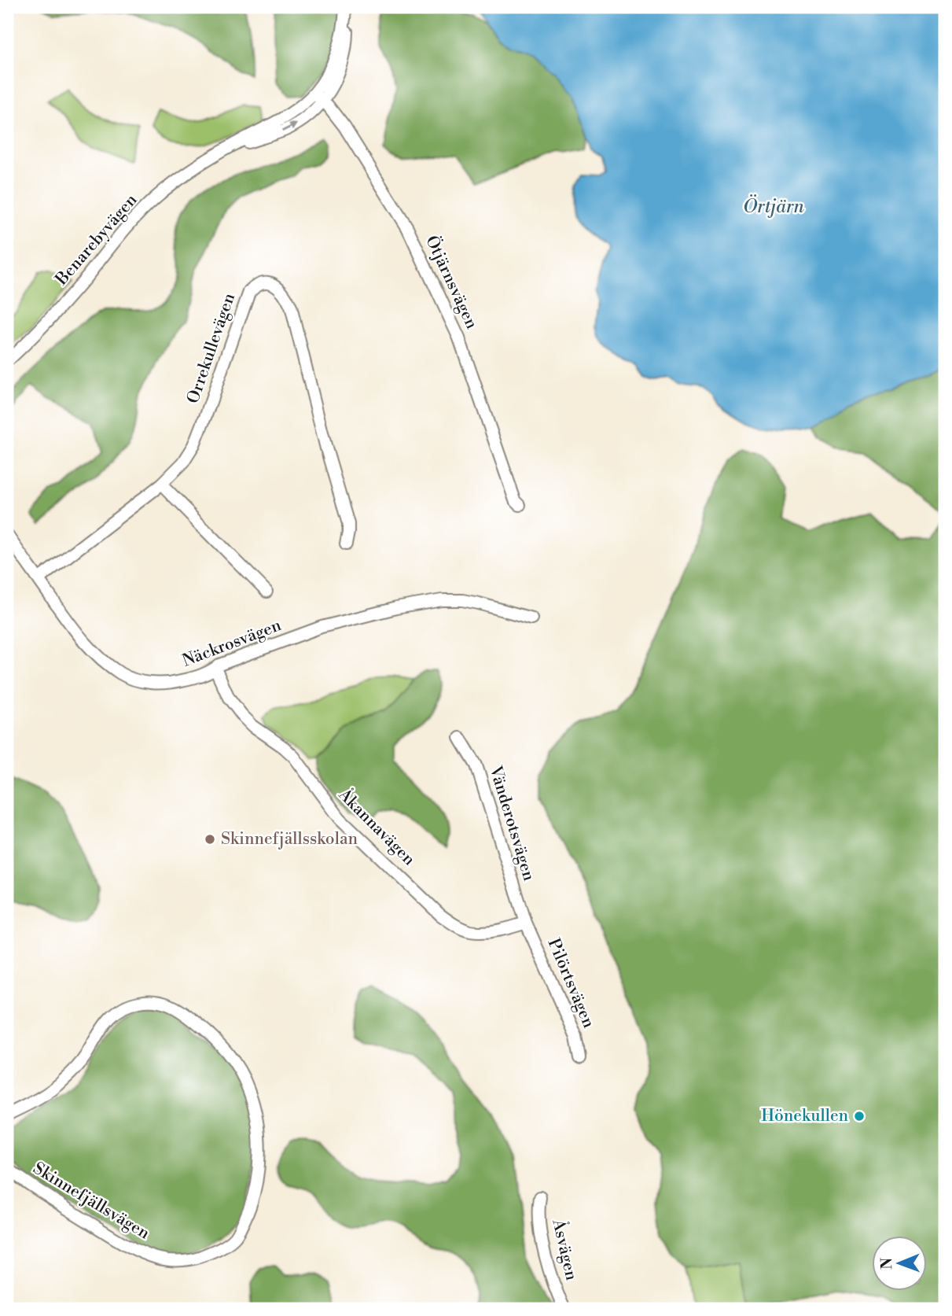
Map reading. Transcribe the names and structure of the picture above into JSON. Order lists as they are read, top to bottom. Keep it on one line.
{"streets":{"street":["Benarebyvägen","Ötjärnsvägen","Orrekullevägen","Näckrosvägen","Vänderotsvägen","Åkannavägen","Pilörtsvägen","Skinnefjällsvägen","Åsvägen"]},"crossings":[["Benarebyvägen","Ötjärnsvägen"],["Orrekullevägen","Näckrosvägen"],["Näckrosvägen","Åkannavägen"],["Vänderotsvägen","Åkannavägen"],["Vänderotsvägen","Pilörtsvägen"],["Åkannavägen","Pilörtsvägen"]],"water":["Örtjärn"],"places":["Skinnefjällsskolan","Hönekullen"],"north":"left"}
